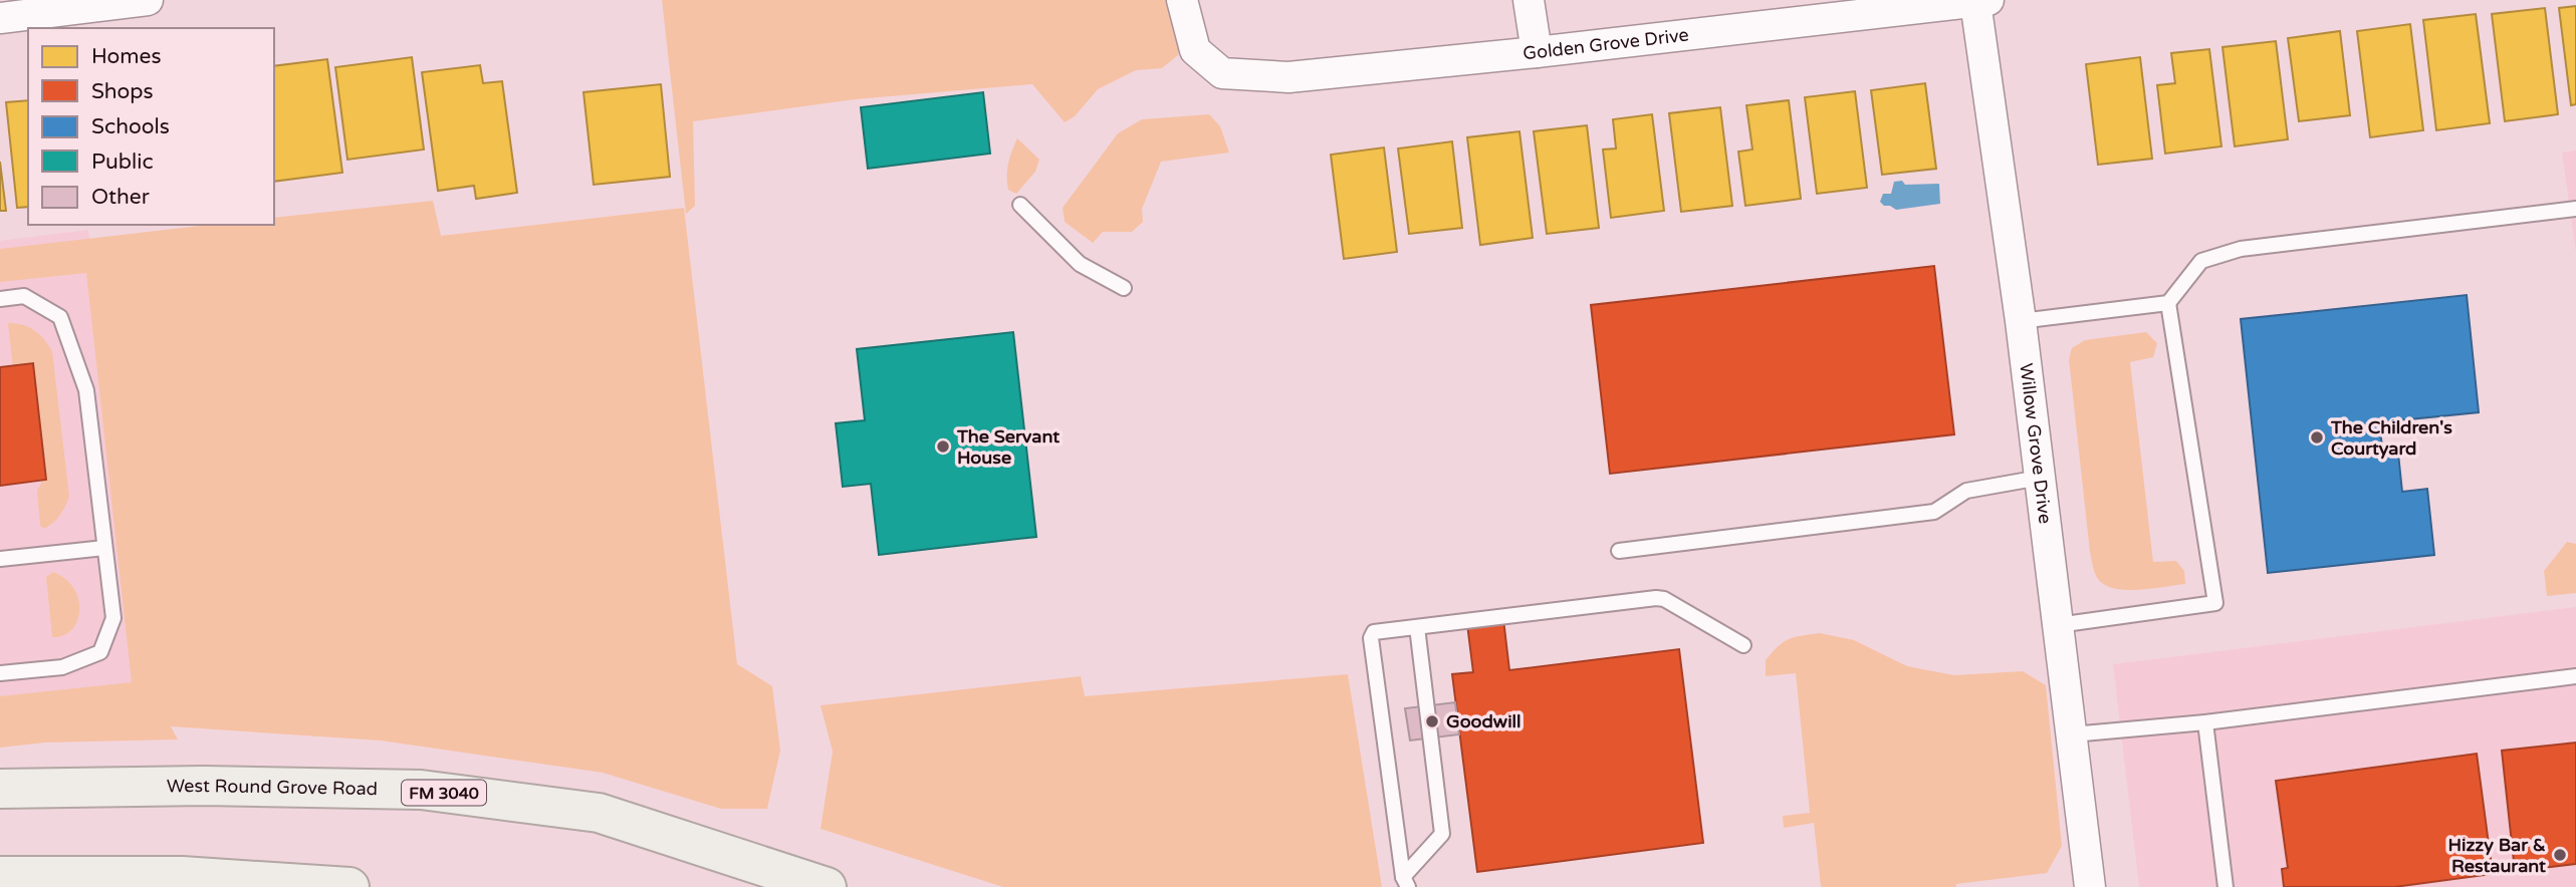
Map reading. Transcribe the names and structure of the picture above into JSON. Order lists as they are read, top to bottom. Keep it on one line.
{"streets":{"main road":["West Round Grove Road","FM 3040"],"street":["Golden Grove Drive","Willow Grove Drive"]},"crossings":[["Golden Grove Drive","Willow Grove Drive"]],"places":["The Children's Courtyard","The Servant House","Goodwill","Hizzy Bar & Restaurant"],"legend":["Homes","Shops","Schools","Public","Other"]}
